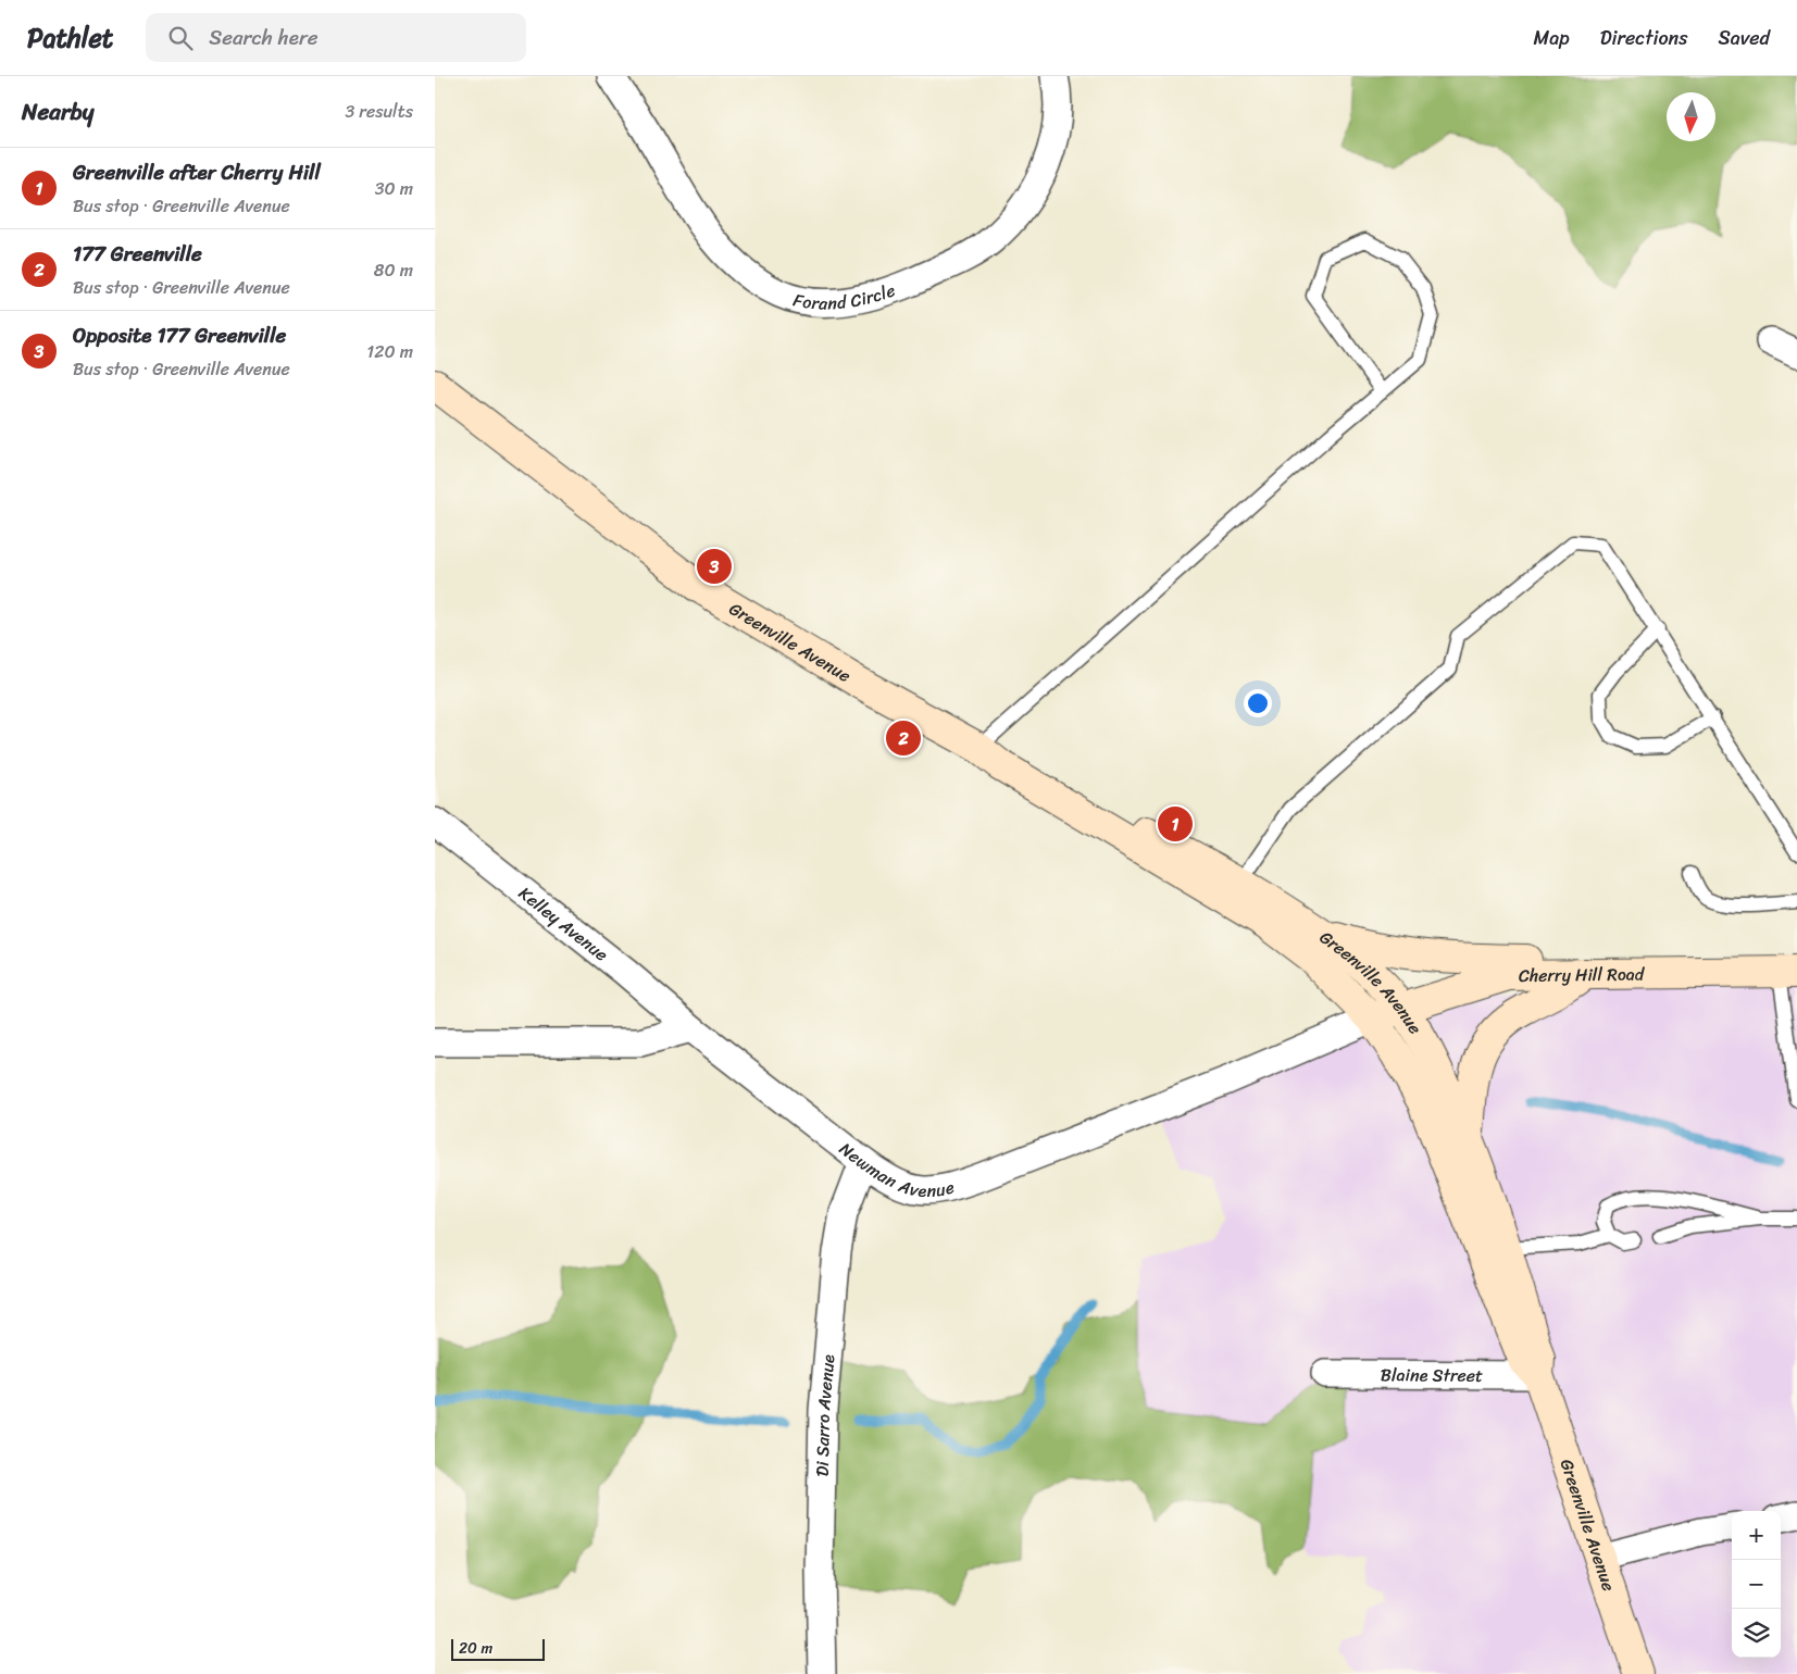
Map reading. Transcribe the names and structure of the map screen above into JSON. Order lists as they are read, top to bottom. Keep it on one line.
{"streets":{"main road":["Greenville Avenue","Cherry Hill Road"],"street":["Forand Circle","Kelley Avenue","Newman Avenue","Blaine Street","Di Sarro Avenue"]},"crossings":[["Greenville Avenue","Cherry Hill Road"],["Greenville Avenue","Newman Avenue"],["Greenville Avenue","Blaine Street"],["Kelley Avenue","Newman Avenue"],["Cherry Hill Road","Newman Avenue"],["Newman Avenue","Di Sarro Avenue"]],"scale_bar":"20 m","north":"bottom","page":{"header":"Pathlet","search":"Search here","nav":["Map","Directions","Saved"],"heading":["Nearby","3 results"],"list":[{"mark":"1","name":"Greenville after Cherry Hill","note":"Bus stop · Greenville Avenue","value":"30 m"},{"mark":"2","name":"177 Greenville","note":"Bus stop · Greenville Avenue","value":"80 m"},{"mark":"3","name":"Opposite 177 Greenville","note":"Bus stop · Greenville Avenue","value":"120 m"}],"pins":["3","2","1"],"map_buttons":["+","−"],"scale":"20 m"}}
